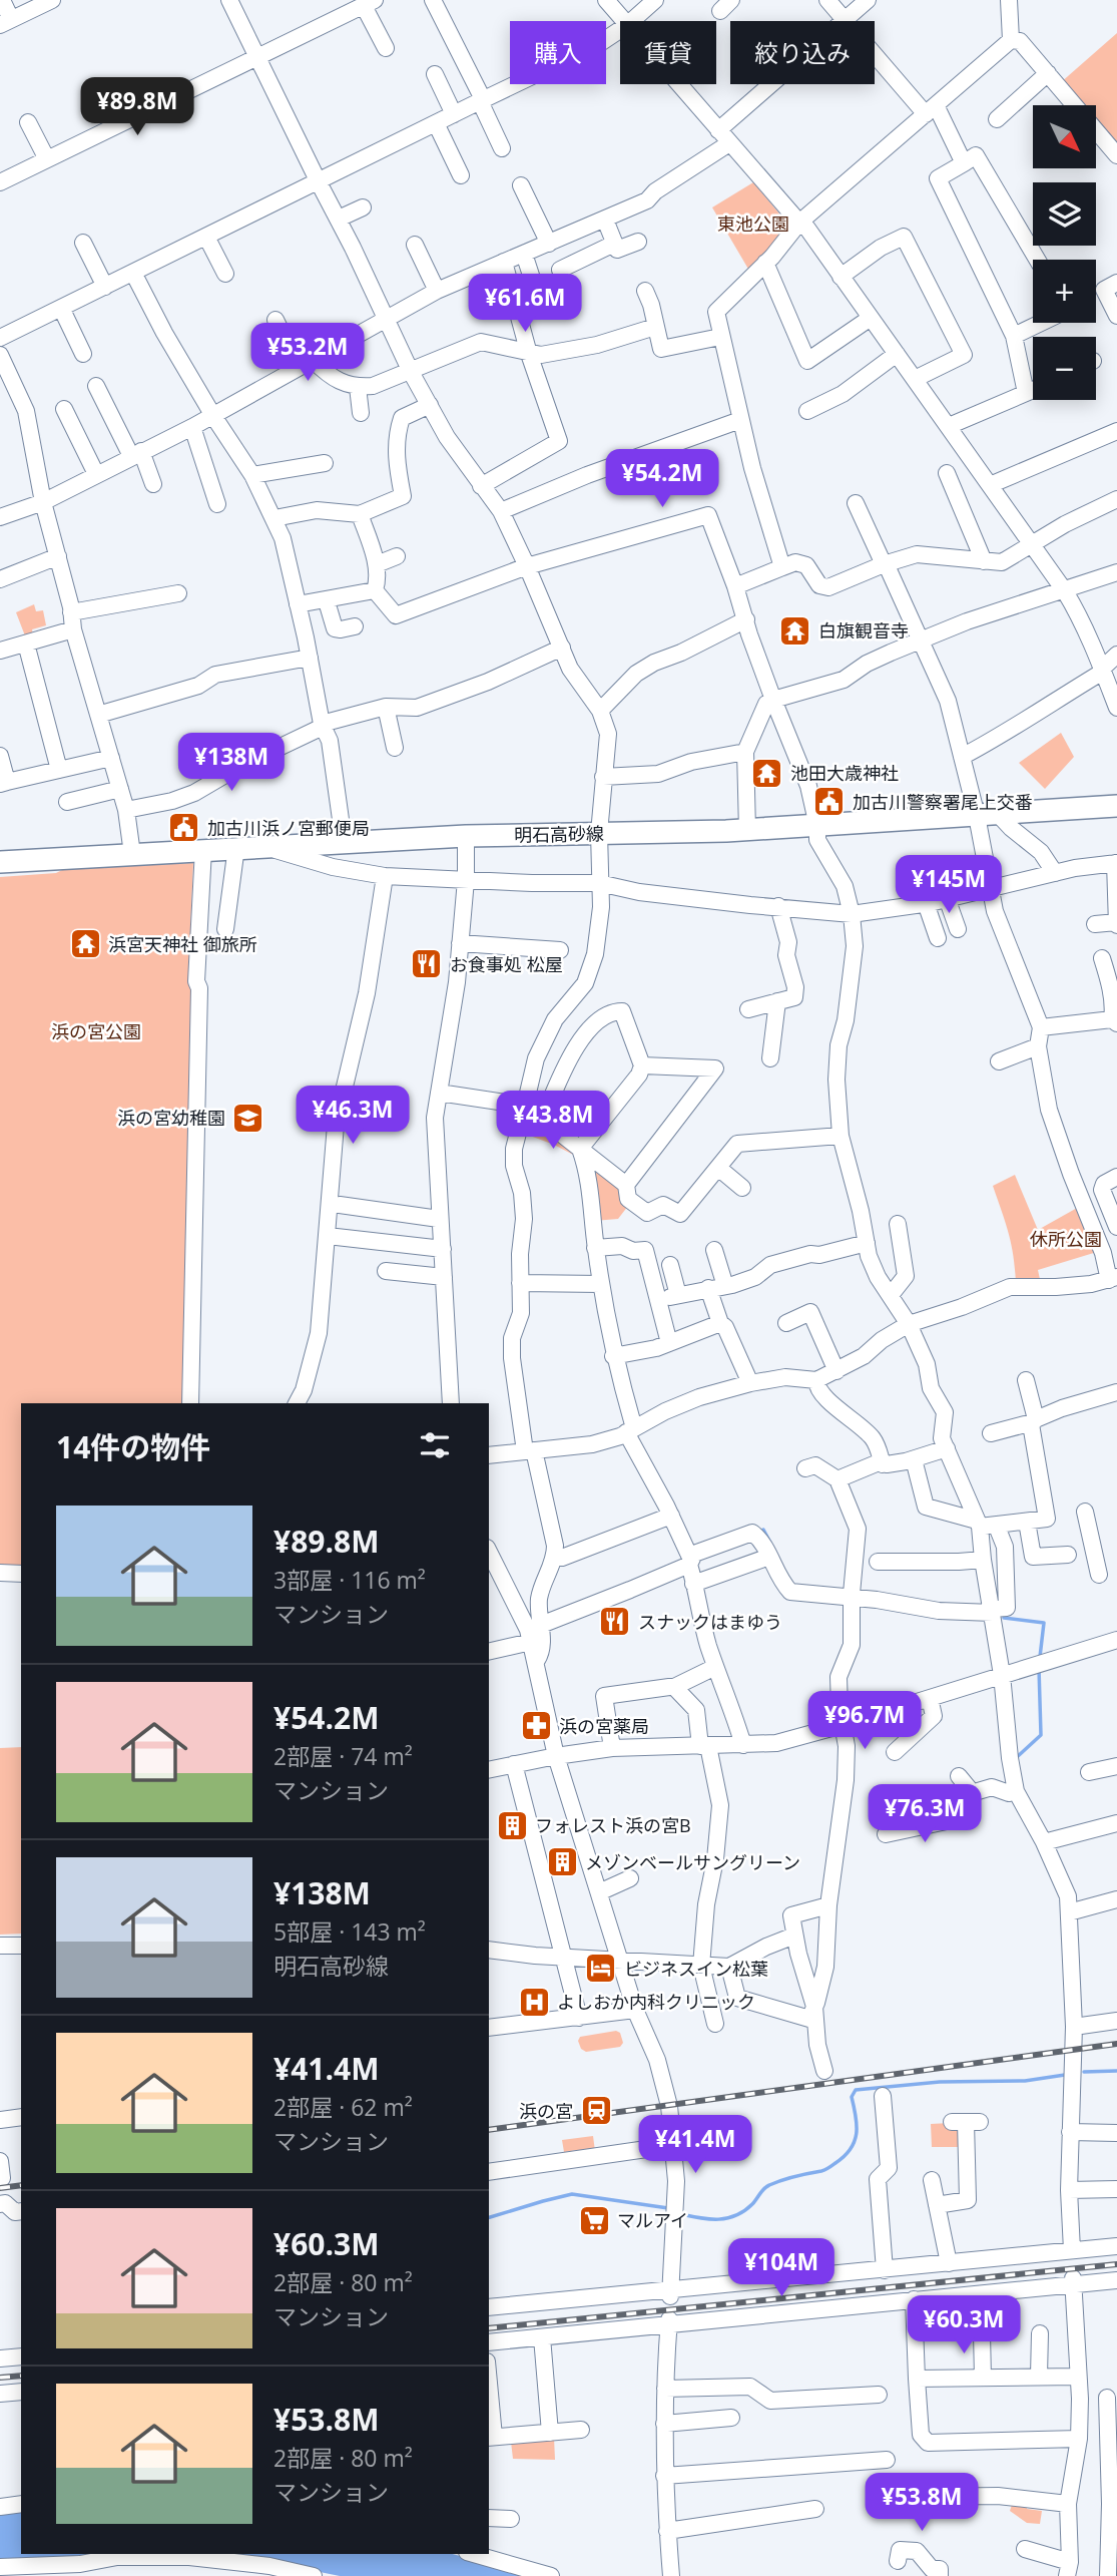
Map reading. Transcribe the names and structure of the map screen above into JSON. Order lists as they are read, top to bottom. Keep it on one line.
{"streets":{"main road":["明石高砂線"]},"parks":["東池公園","浜の宮公園","休所公園"],"places":{"temple":["白旗観音寺","池田大歳神社","浜宮天神社 御旅所"],"public building":["加古川警察署尾上交番","加古川浜ノ宮郵便局"],"restaurant":["お食事処 松屋","スナックはまゆう"],"school or university":["浜の宮幼稚園"],"pharmacy":["浜の宮薬局"],"building":["フォレスト浜の宮B","メゾンベールサングリーン"],"hotel":["ビジネスイン松葉"],"hospital":["よしおか内科クリニック"],"station":["浜の宮"],"supermarket":["マルアイ"]},"north":"bottom right","page":{"chip":["購入","賃貸","絞り込み"],"price":["¥89.8M","¥61.6M","¥53.2M","¥54.2M","¥138M","¥145M","¥46.3M","¥43.8M","¥96.7M","¥76.3M","¥41.4M","¥104M","¥60.3M","¥53.8M"],"map_buttons":["+","−"],"heading":"14件の物件","list":[{"name":"¥89.8M","note":"3部屋 · 116 m² · マンション"},{"name":"¥54.2M","note":"2部屋 · 74 m² · マンション"},{"name":"¥138M","note":"5部屋 · 143 m² · 明石高砂線"},{"name":"¥41.4M","note":"2部屋 · 62 m² · マンション"},{"name":"¥60.3M","note":"2部屋 · 80 m² · マンション"},{"name":"¥53.8M","note":"2部屋 · 80 m² · マンション"}]}}
